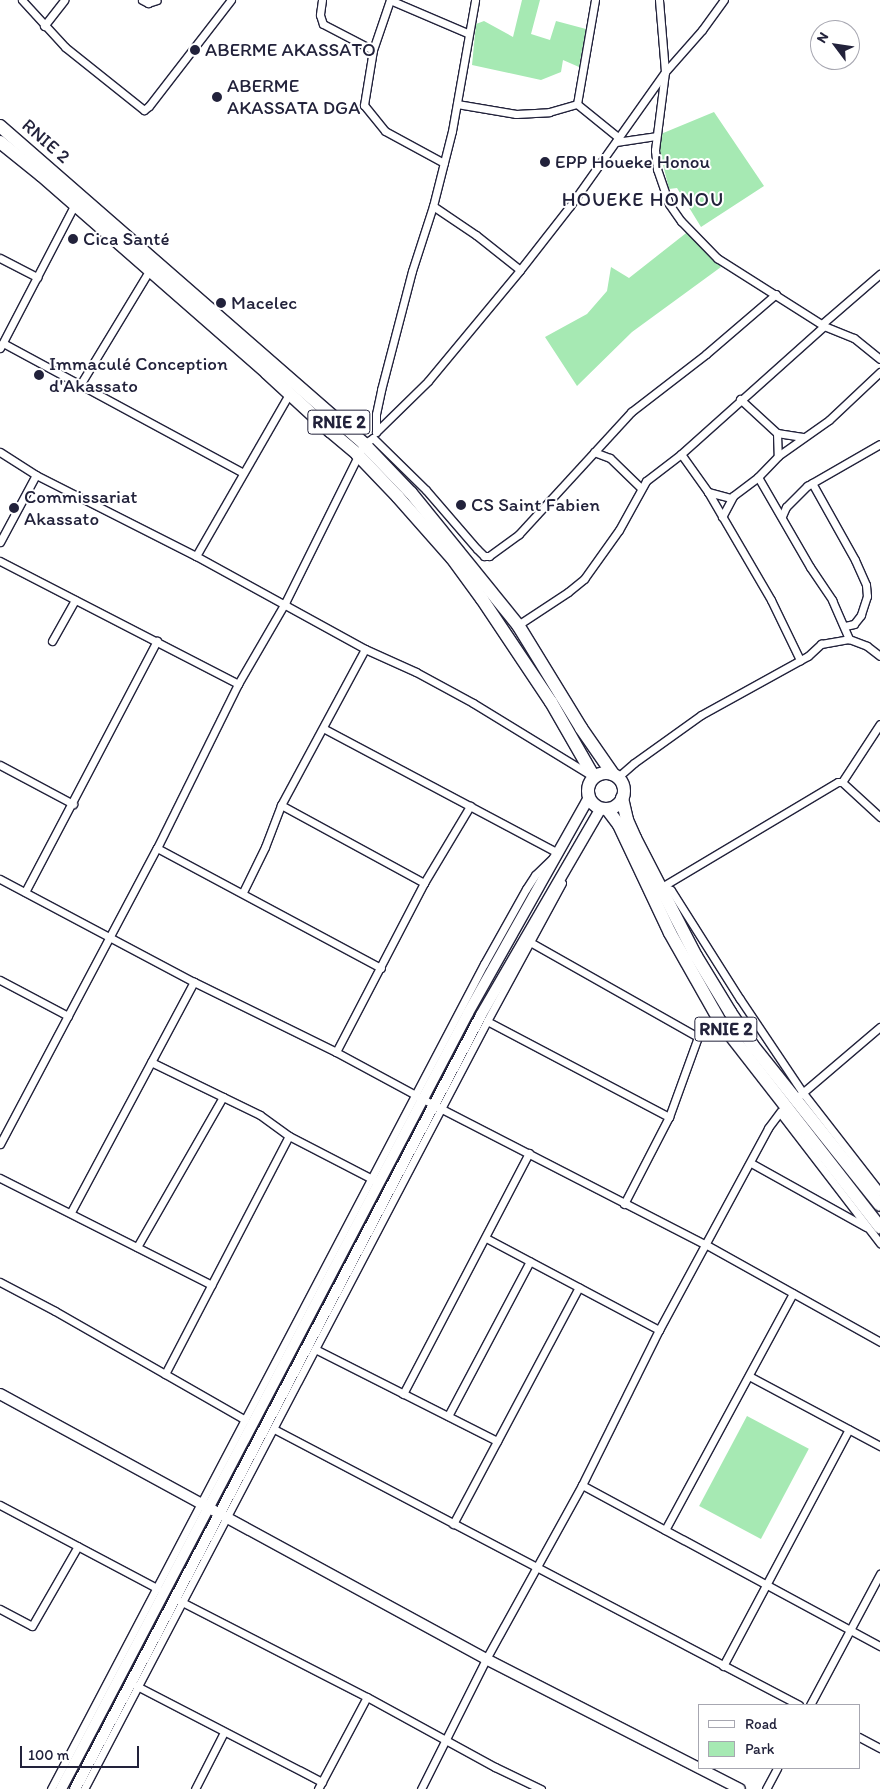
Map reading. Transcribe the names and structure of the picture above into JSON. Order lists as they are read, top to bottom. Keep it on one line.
{"streets":{"highway":["RNIE 2"]},"districts":["HOUEKE HONOU"],"places":["ABERME AKASSATO","ABERME AKASSATA DGA","EPP Houeke Honou","Cica Santé","Macelec","Immaculé Conception d'Akassato","CS Saint Fabien","Commissariat Akassato"],"legend":["Road","Park"],"scale_bar":"100 m","north":"top left"}
